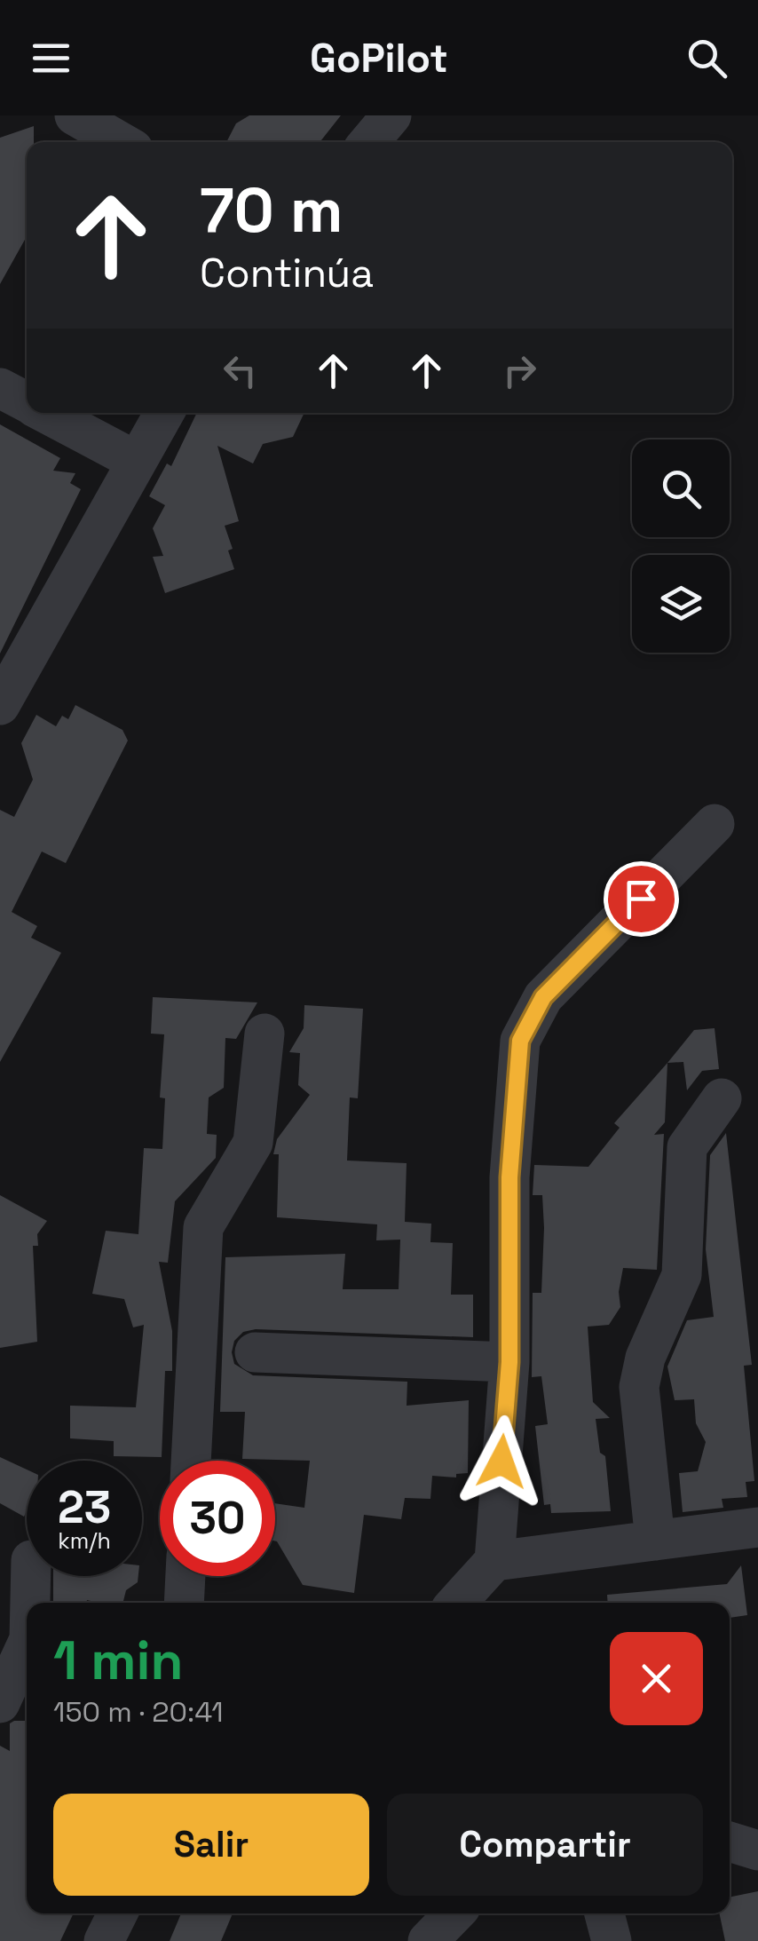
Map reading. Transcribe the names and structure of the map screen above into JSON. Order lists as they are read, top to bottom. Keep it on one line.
{"page":{"header":"GoPilot","turn":["70 m","Continúa"],"speed":"23 km/h","limit":"30","heading":["1 min","150 m · 20:41"],"buttons":["Salir","Compartir"]}}
